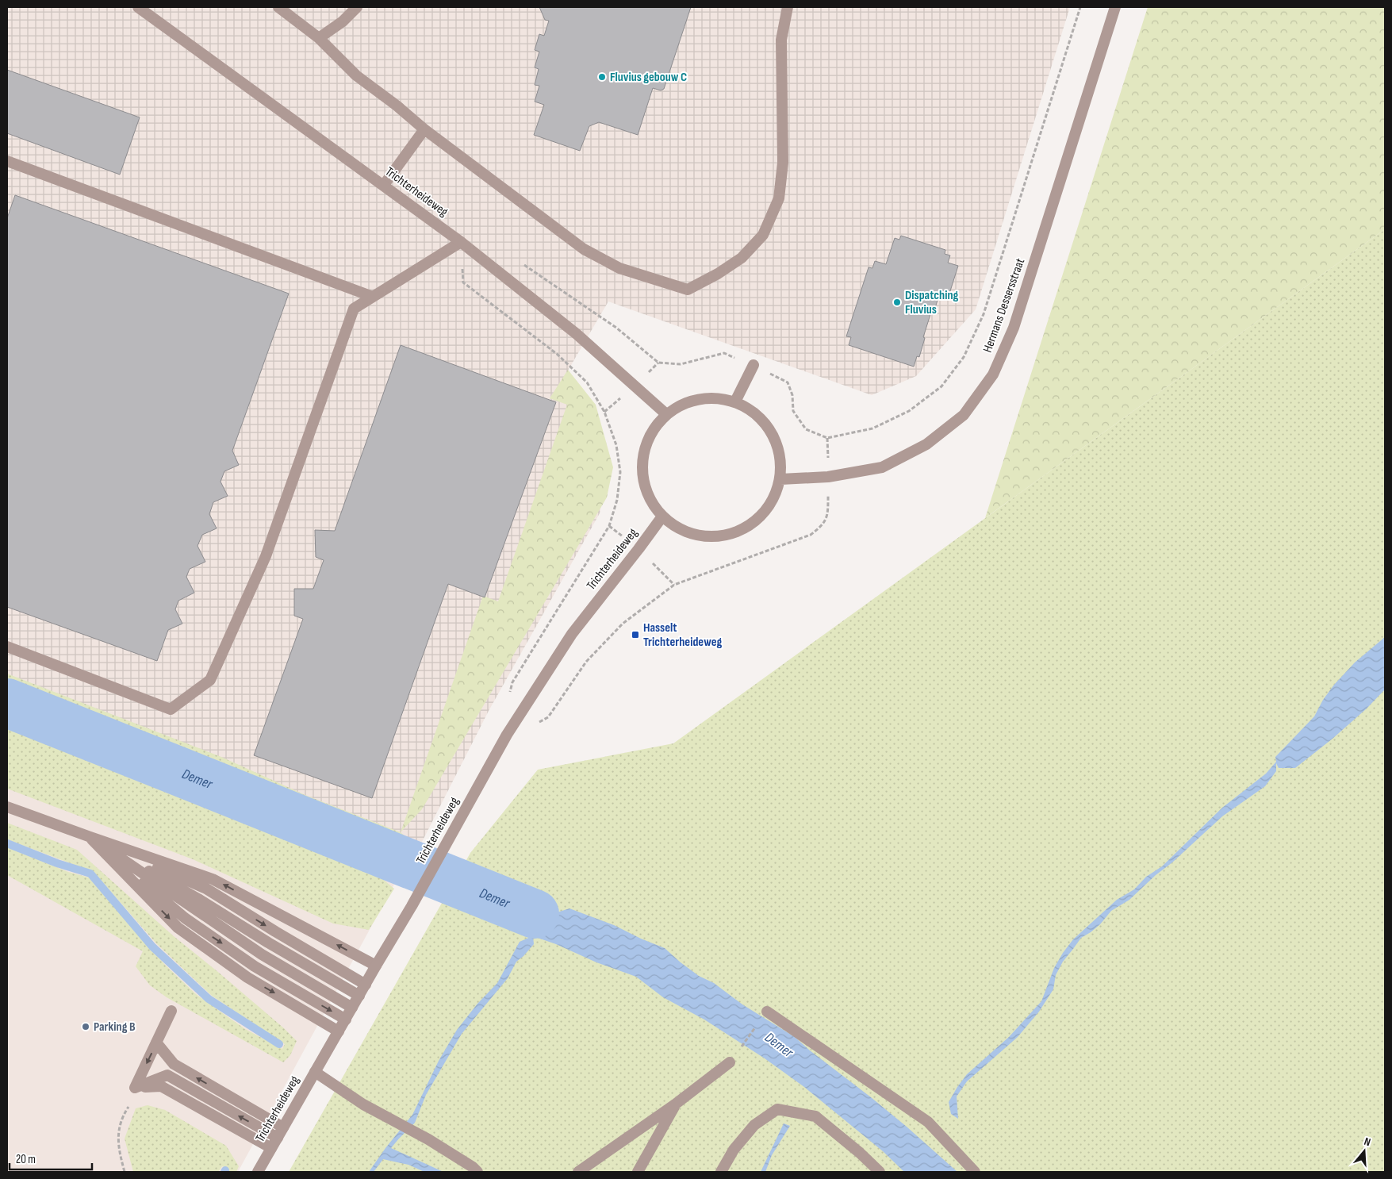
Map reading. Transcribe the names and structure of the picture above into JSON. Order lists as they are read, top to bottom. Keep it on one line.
{"streets":{"street":["Trichterheideweg","Hermans Dessersstraat"]},"crossings":[["Trichterheideweg","Hermans Dessersstraat"]],"water":["Demer"],"places":{"other":["Fluvius gebouw C","Dispatching Fluvius","Parking B"],"transit":["Hasselt Trichterheideweg"]},"scale_bar":"20 m","north":"top"}
